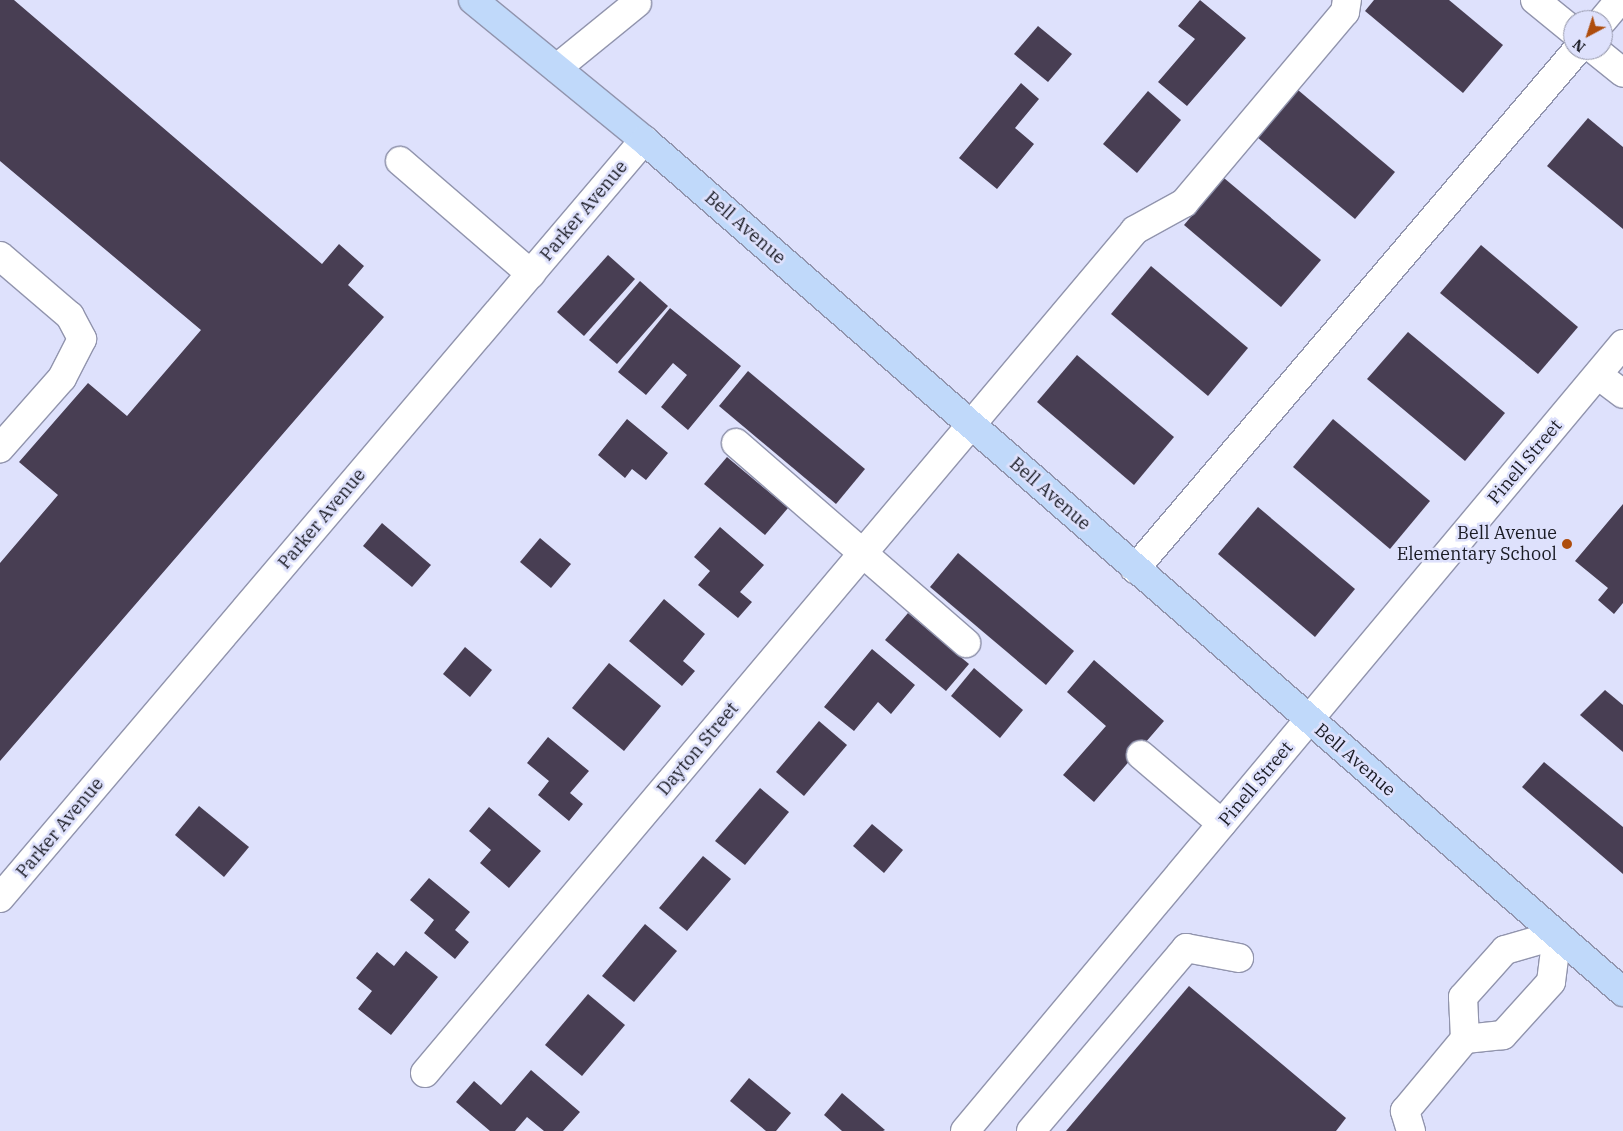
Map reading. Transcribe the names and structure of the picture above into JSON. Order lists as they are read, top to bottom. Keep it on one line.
{"streets":{"main road":["Bell Avenue"],"street":["Parker Avenue","Pinell Street","Dayton Street"]},"crossings":[["Parker Avenue","Bell Avenue"],["Bell Avenue","Pinell Street"],["Bell Avenue","Dayton Street"]],"places":["Bell Avenue Elementary School"],"north":"bottom left"}
